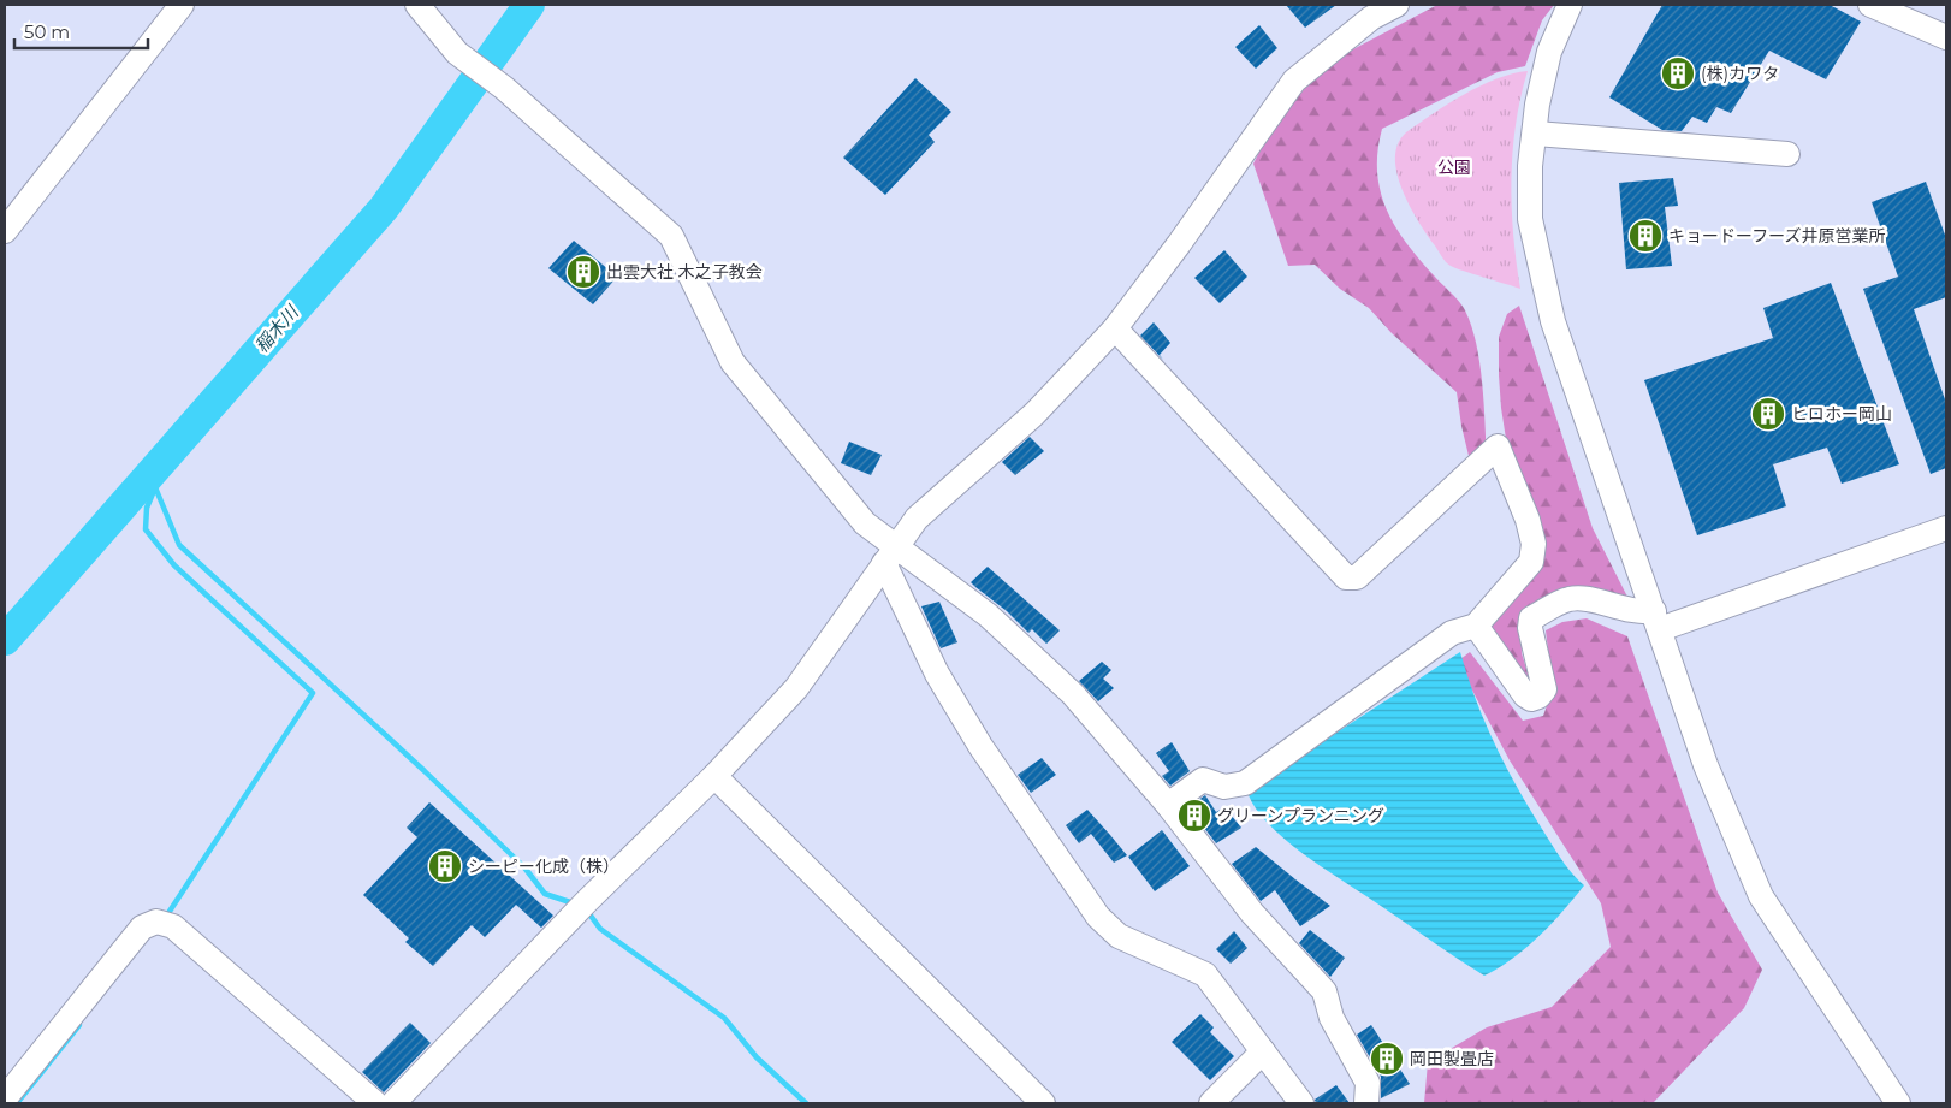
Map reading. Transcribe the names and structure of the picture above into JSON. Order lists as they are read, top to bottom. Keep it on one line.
{"water":["稲木川"],"parks":["公園"],"places":{"building":["(株)カワタ","キョードーフーズ井原営業所","出雲大社 木之子教会","ヒロホー岡山","グリーンプランニング","シーピー化成（株）","岡田製畳店"]},"scale_bar":"50 m"}
